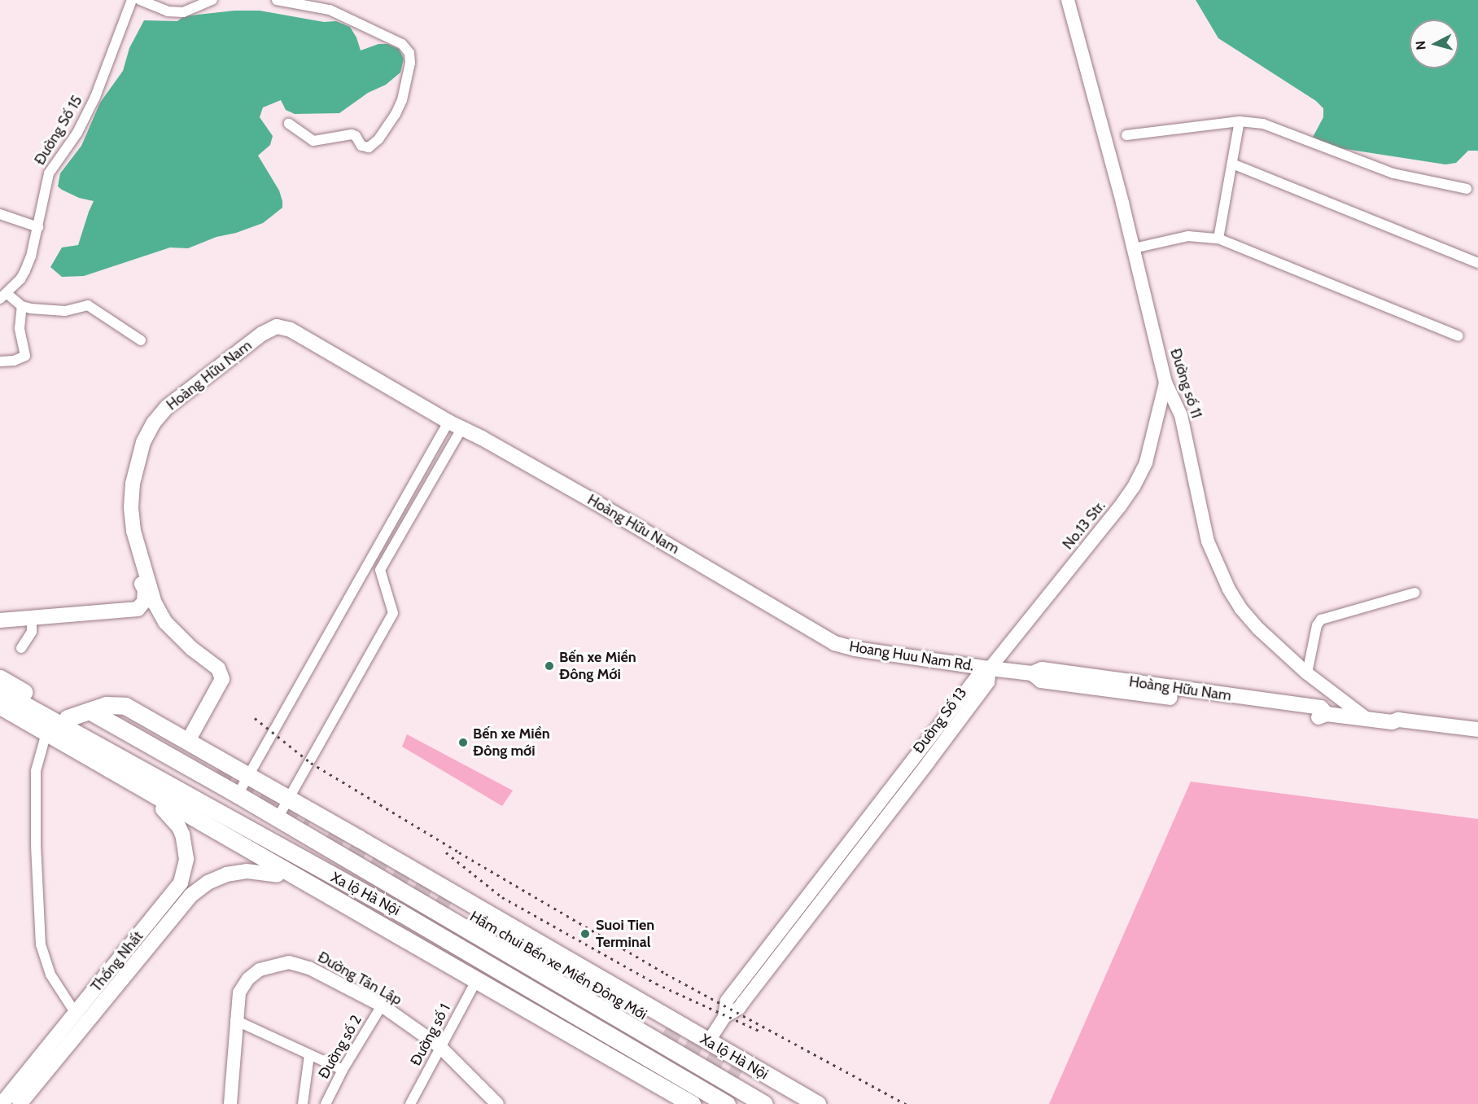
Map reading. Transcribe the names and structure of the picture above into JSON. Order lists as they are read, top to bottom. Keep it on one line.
{"streets":{"highway":["Xa lộ Hà Nội","Hầm chui Bến xe Miền Đông Mới"],"main road":["Hoàng Hữu Nam","Hoang Huu Nam Rd.","Thống Nhất"],"street":["Đường Số 15","Đường số 11","No.13 Str.","Đường Số 13","Đường Tân Lập","Đường số 1","Đường số 2"]},"crossings":[["Hoàng Hữu Nam","Đường số 11"],["Hoàng Hữu Nam","No.13 Str."],["Hoàng Hữu Nam","Hoang Huu Nam Rd."],["Hoàng Hữu Nam","Đường Số 13"],["Hoàng Hữu Nam","Xa lộ Hà Nội"],["Đường số 11","No.13 Str."],["No.13 Str.","Hoang Huu Nam Rd."],["No.13 Str.","Đường Số 13"],["Hoang Huu Nam Rd.","Đường Số 13"],["Đường Số 13","Xa lộ Hà Nội"],["Xa lộ Hà Nội","Thống Nhất"],["Xa lộ Hà Nội","Đường số 1"],["Đường Tân Lập","Đường số 1"],["Đường Tân Lập","Đường số 2"]],"places":["Bến xe Miền Đông Mới","Bến xe Miền Đông mới","Suoi Tien Terminal"],"north":"left"}
